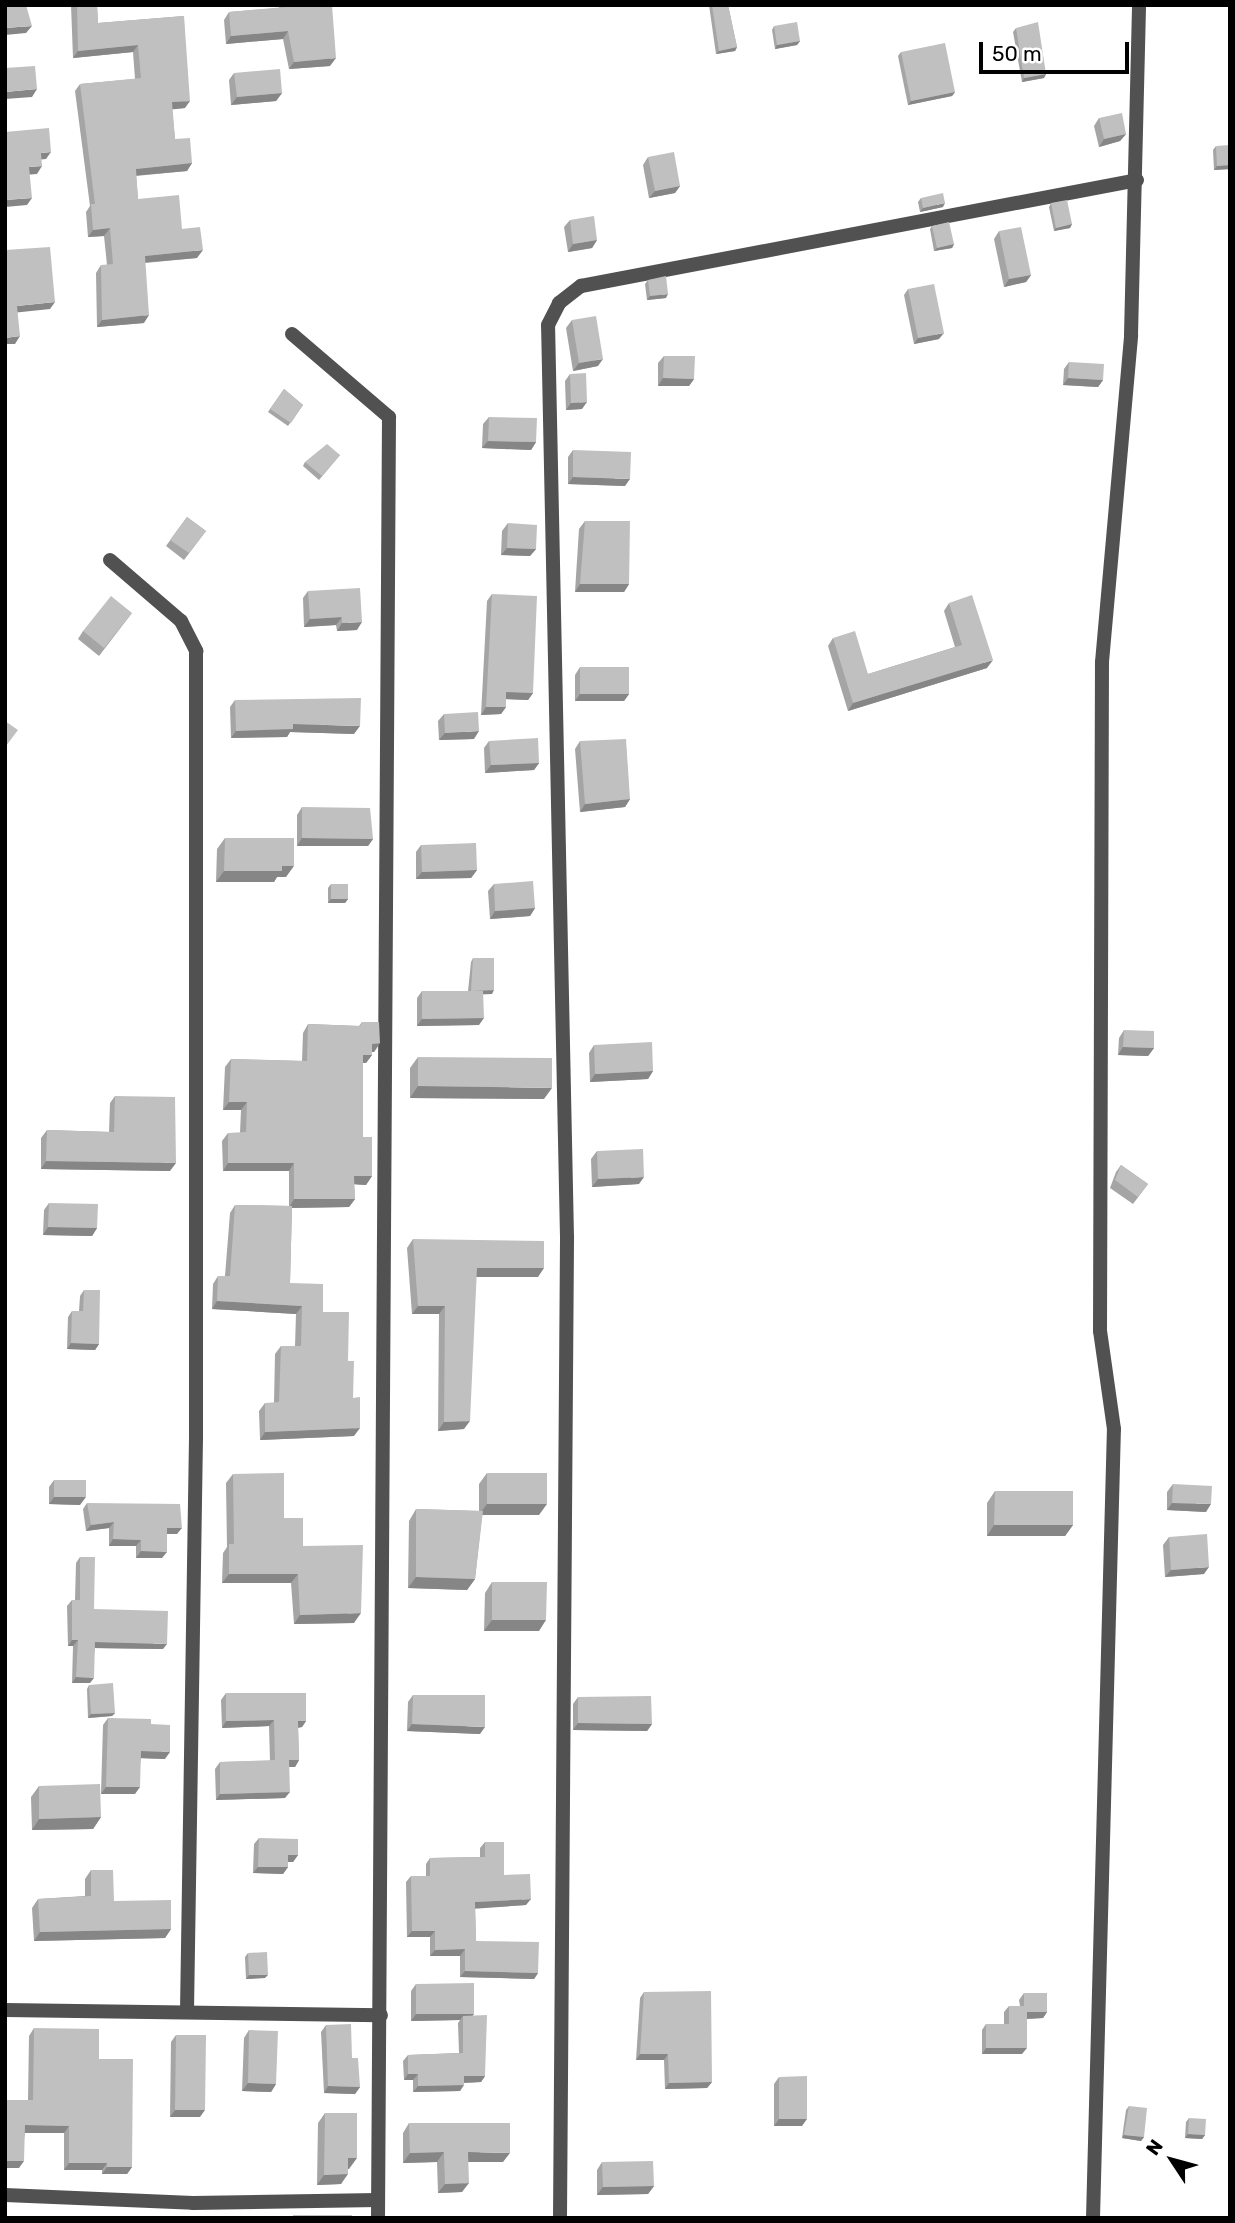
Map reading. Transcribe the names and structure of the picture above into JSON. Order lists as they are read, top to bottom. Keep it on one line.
{"scale_bar":"50 m","north":"top left"}
